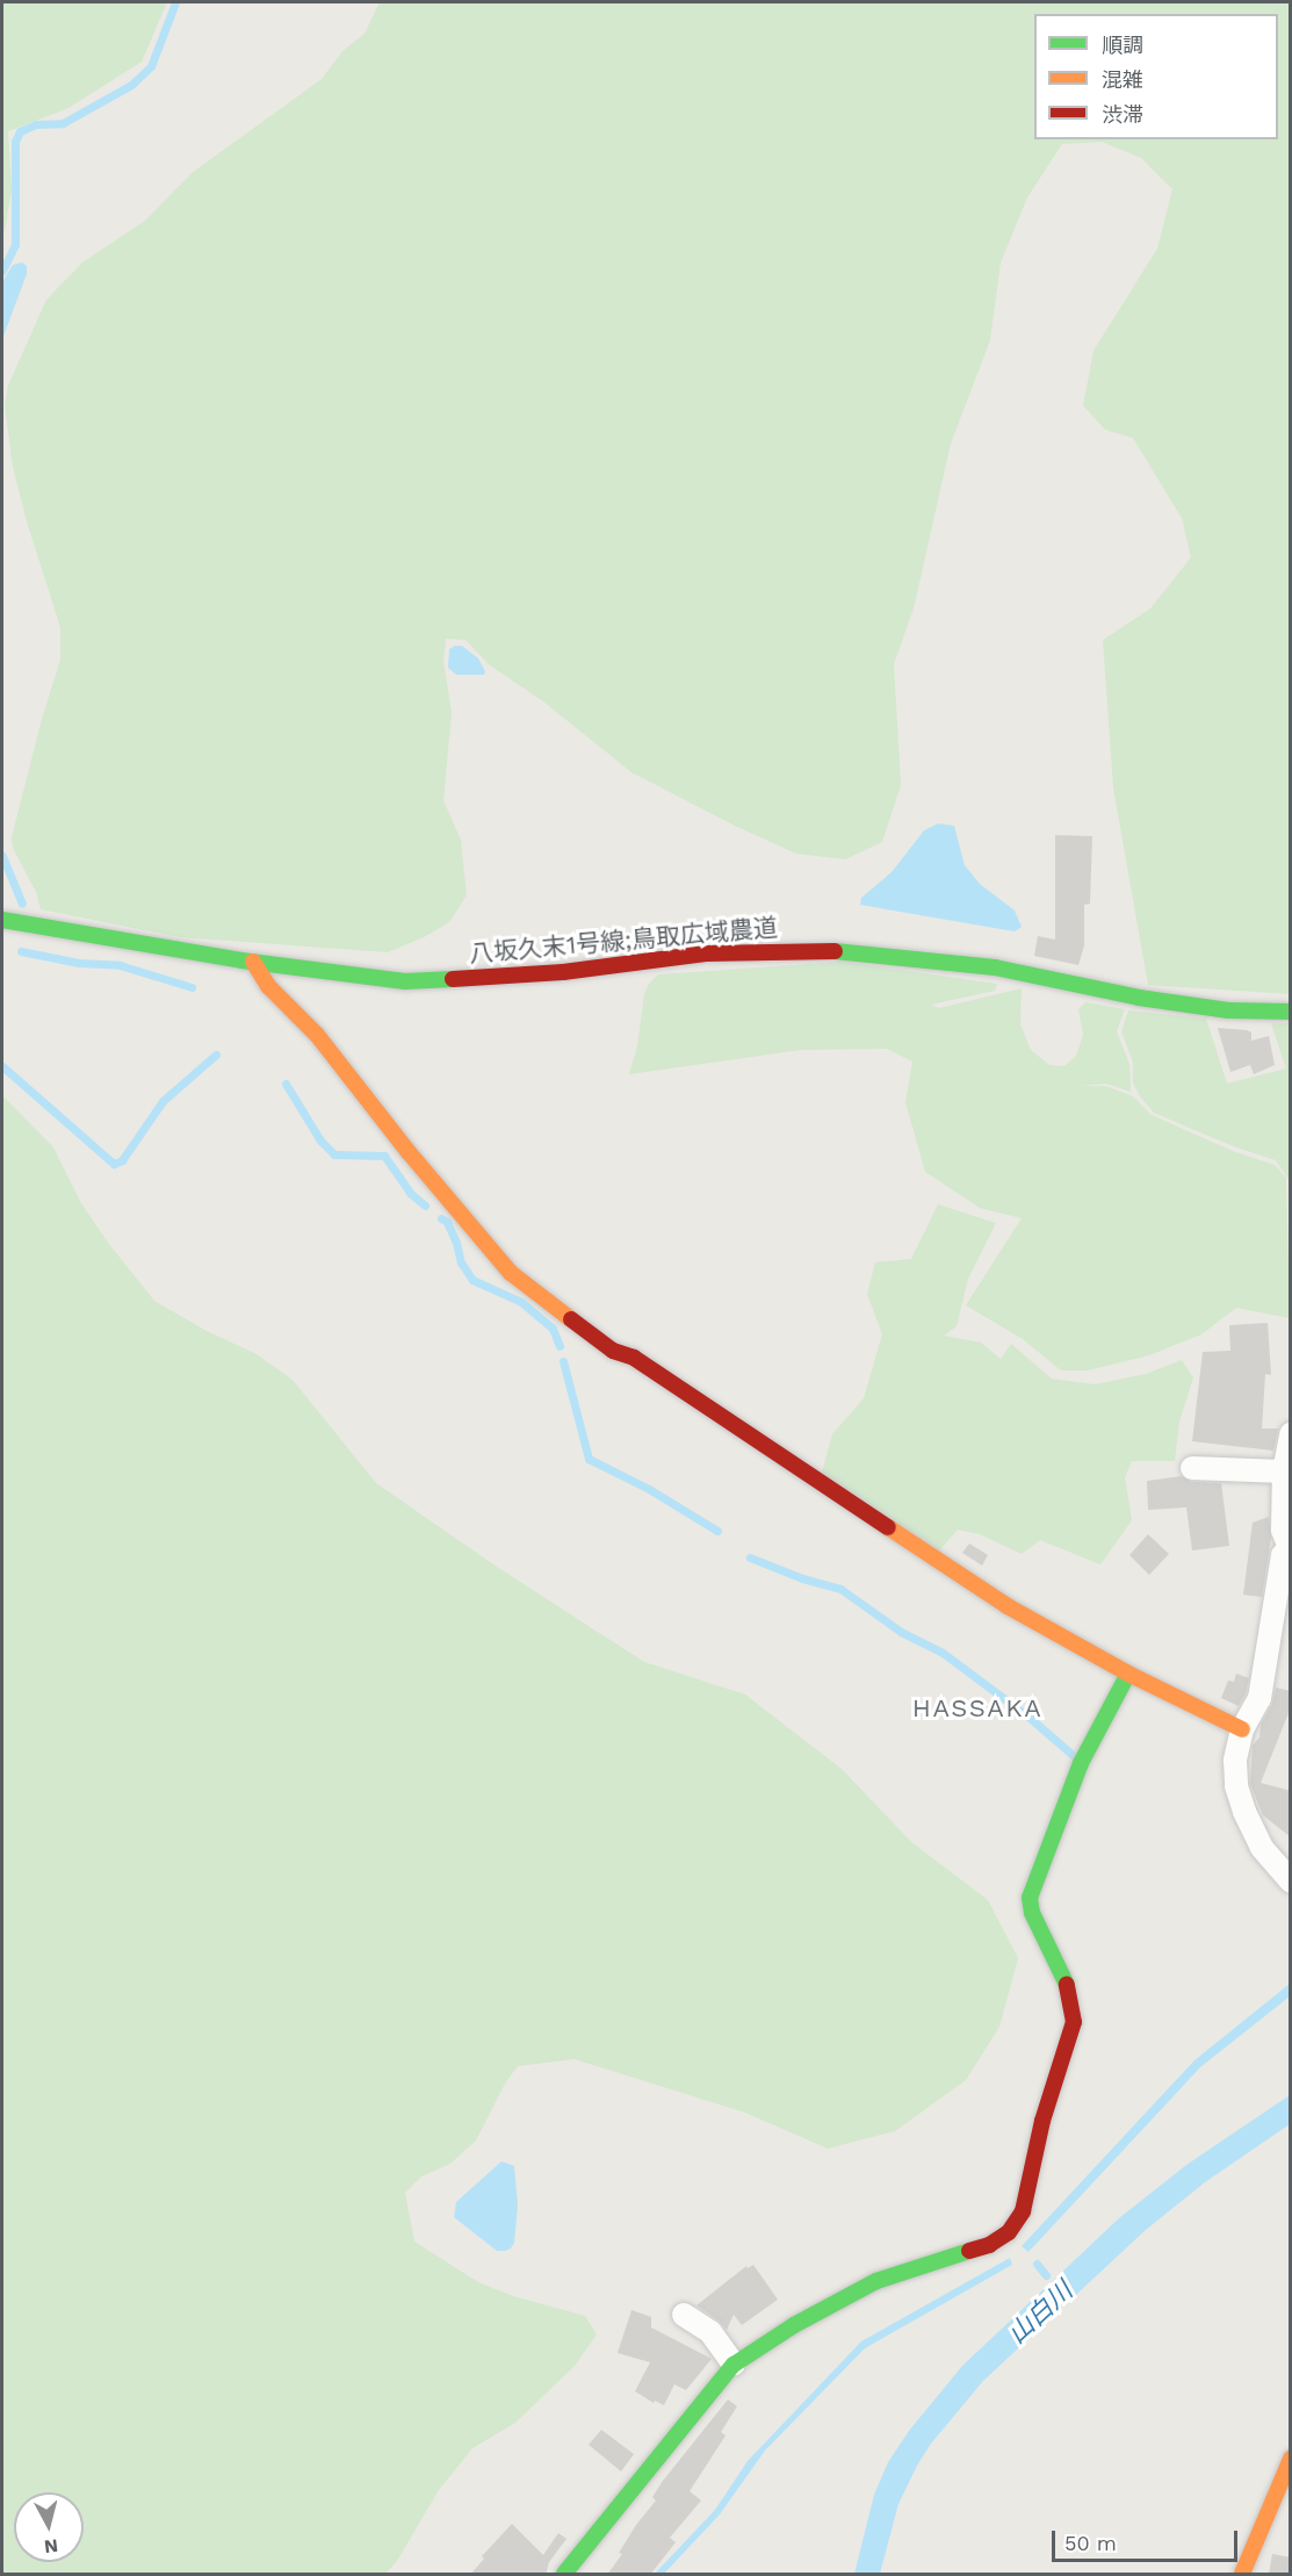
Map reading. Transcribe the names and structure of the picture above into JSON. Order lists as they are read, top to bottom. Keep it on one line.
{"streets":{"street":["八坂久末1号線;鳥取広域農道"]},"districts":["HASSAKA"],"water":["山白川"],"legend":["順調","混雑","渋滞"],"scale_bar":"50 m","north":"bottom"}
